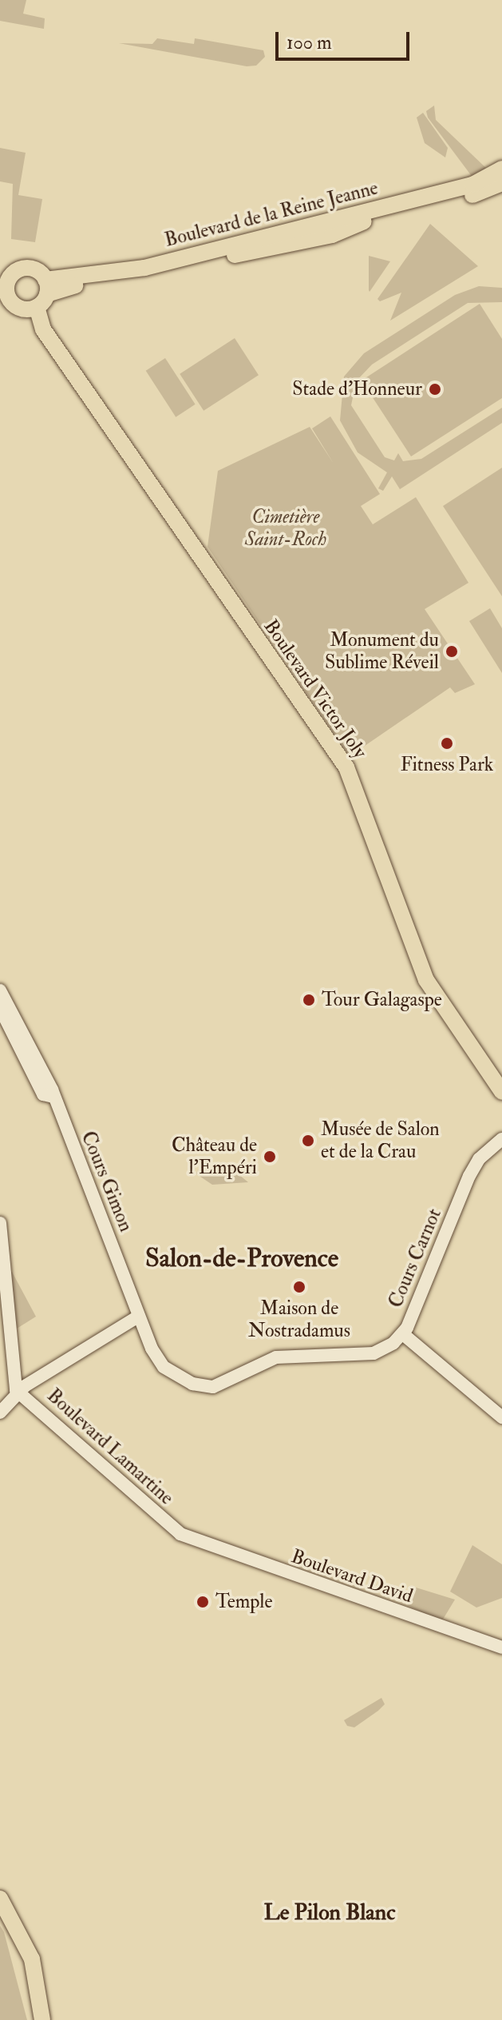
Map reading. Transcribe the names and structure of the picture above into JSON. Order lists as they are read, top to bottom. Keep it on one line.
{"streets":{"main road":["Boulevard de la Reine Jeanne","Boulevard Victor Joly"],"street":["Cours Gimon","Cours Carnot","Boulevard Lamartine","Boulevard David"]},"crossings":[["Boulevard de la Reine Jeanne","Boulevard Victor Joly"],["Cours Gimon","Cours Carnot"],["Boulevard Lamartine","Boulevard David"]],"districts":["Salon-de-Provence","Le Pilon Blanc"],"parks":["Cimetière Saint-Roch"],"places":["Stade d'Honneur","Monument du Sublime Réveil","Fitness Park","Tour Galagaspe","Musée de Salon et de la Crau","Château de l'Empéri","Maison de Nostradamus","Temple"],"scale_bar":"100 m"}
